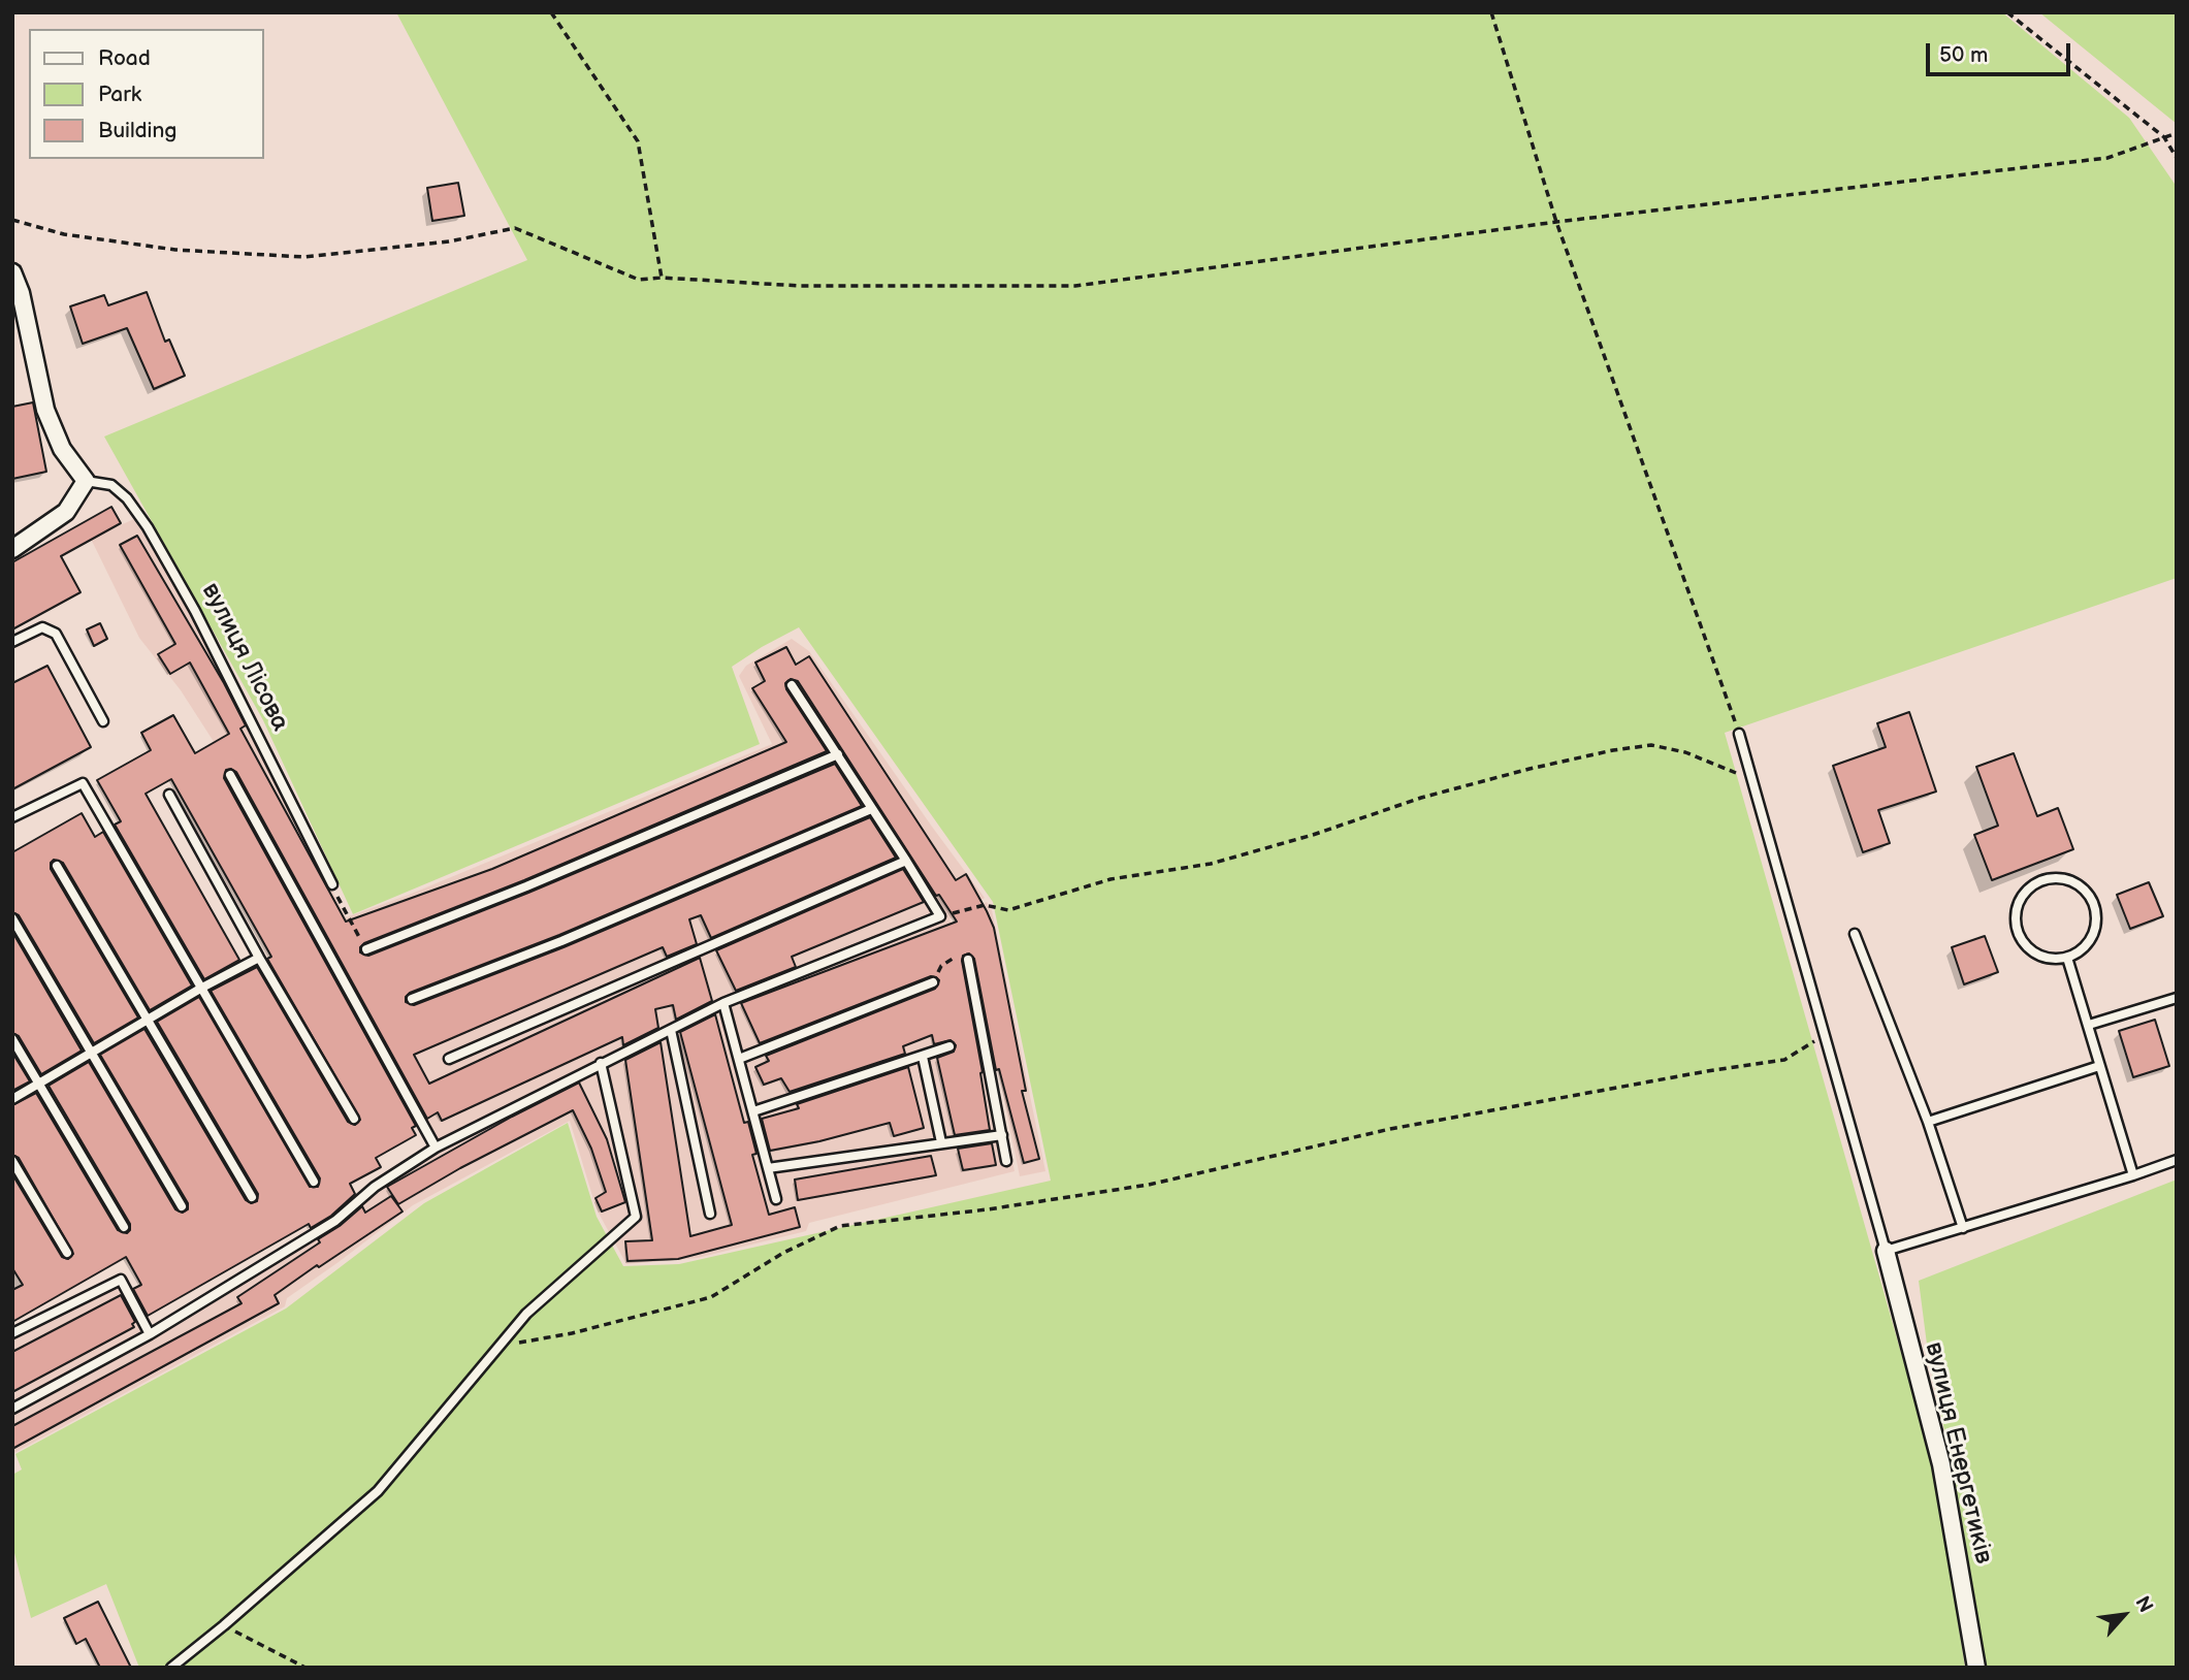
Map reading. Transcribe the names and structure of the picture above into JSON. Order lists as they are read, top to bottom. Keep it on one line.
{"streets":{"street":["вулиця Енергетиків"],"lane":["вулиця Лісова"]},"legend":["Road","Park","Building"],"scale_bar":"50 m","north":"top right"}
